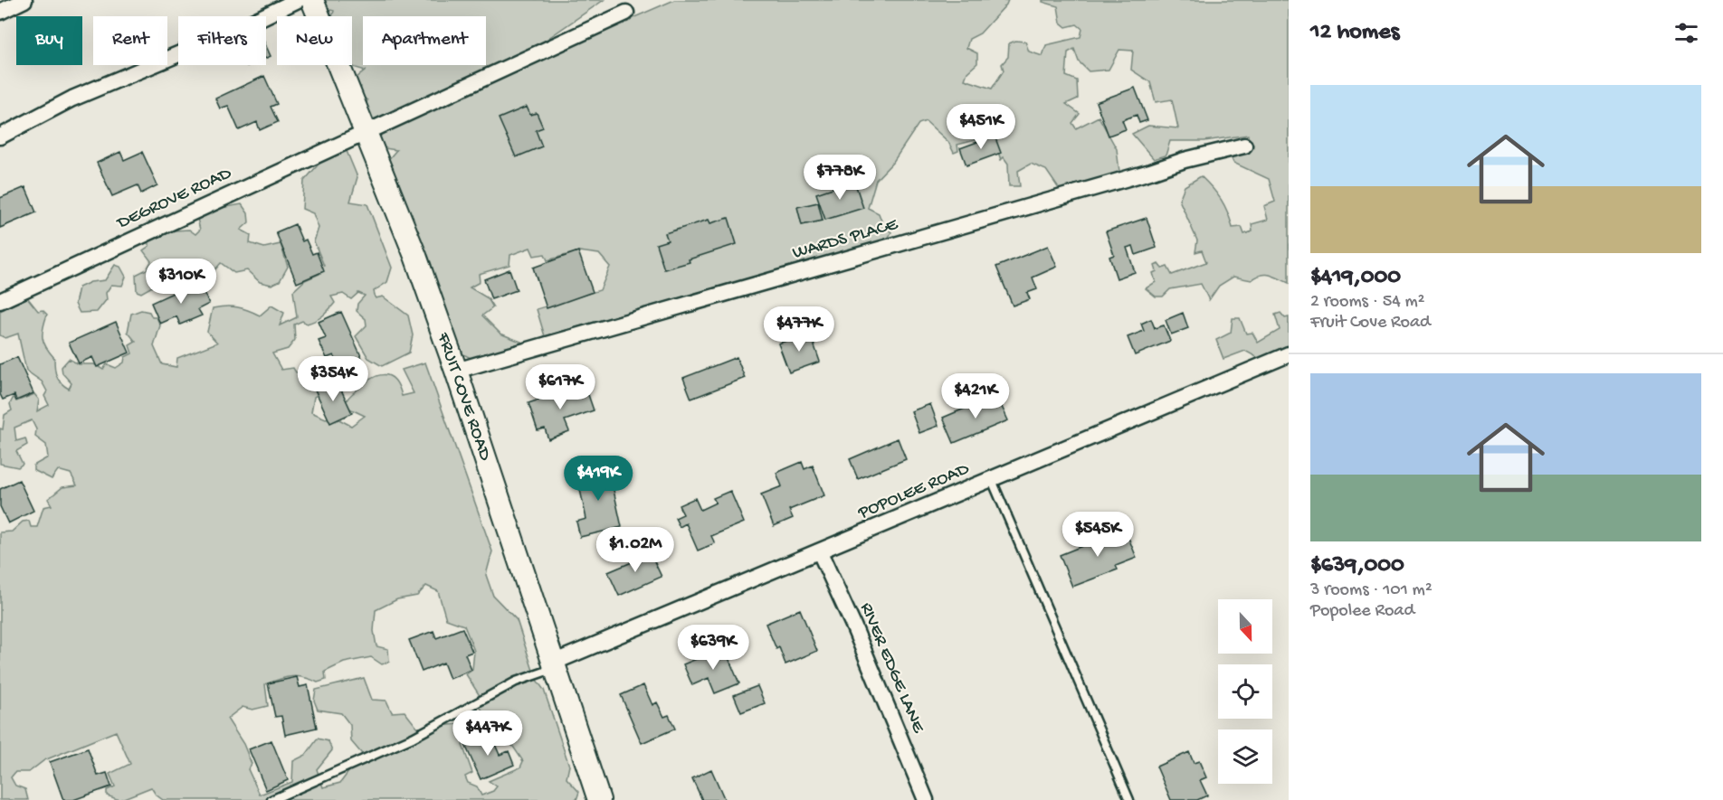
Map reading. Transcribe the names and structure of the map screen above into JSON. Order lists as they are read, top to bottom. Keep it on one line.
{"streets":{"street":["DEGROVE ROAD","WARDS PLACE","FRUIT COVE ROAD","POPOLEE ROAD","RIVER EDGE LANE"]},"crossings":[["DEGROVE ROAD","FRUIT COVE ROAD"],["WARDS PLACE","FRUIT COVE ROAD"],["FRUIT COVE ROAD","POPOLEE ROAD"],["POPOLEE ROAD","RIVER EDGE LANE"]],"north":"bottom","page":{"heading":"12 homes","chip":["Buy","Rent","Filters","New","Apartment"],"list":[{"name":"$419,000","note":"2 rooms · 54 m² · Fruit Cove Road"},{"name":"$639,000","note":"3 rooms · 101 m² · Popolee Road"}],"price":["$451K","$778K","$310K","$477K","$354K","$617K","$421K","$419K","$545K","$1.02M","$639K","$447K"]}}
